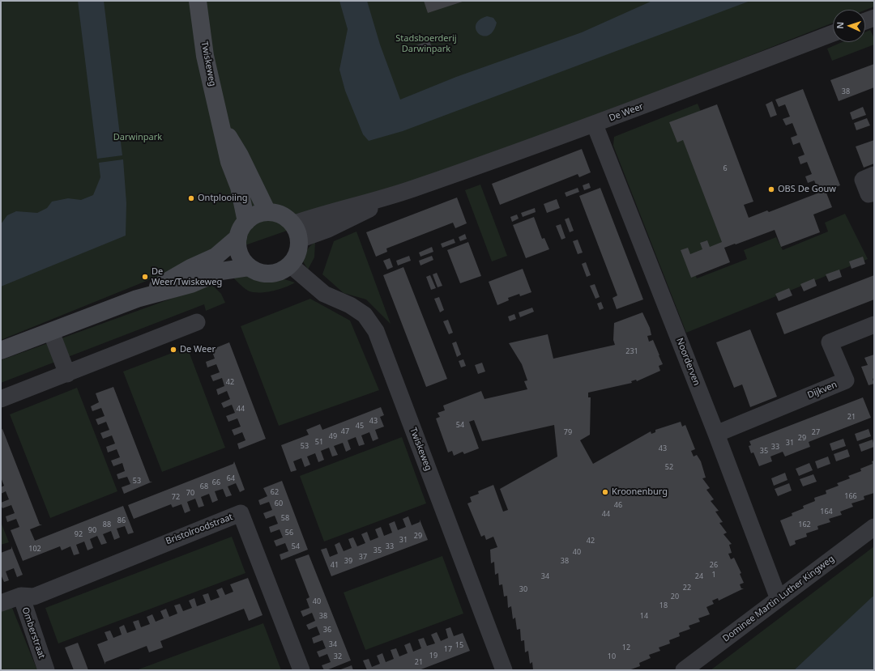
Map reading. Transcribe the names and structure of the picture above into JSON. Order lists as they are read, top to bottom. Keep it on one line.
{"streets":{"main road":["Twiskeweg"],"street":["De Weer","Noorderven","Dijkven","Bristolroodstraat","Dominee Martin Luther Kingweg","Omberstraat"]},"crossings":[["Twiskeweg","De Weer"],["De Weer","Noorderven"],["Noorderven","Dijkven"],["Noorderven","Dominee Martin Luther Kingweg"],["Bristolroodstraat","Omberstraat"]],"parks":["Stadsboerderij Darwinpark","Darwinpark"],"places":["OBS De Gouw","Ontplooiing","De Weer/Twiskeweg","De Weer","Kroonenburg"],"house_numbers":["38","6","231","42","44","21","43","54","45","47","79","27","49","29","51","31","53","33","43","35","52","64","53","66","68","62","70","166","72","60","46","164","44","58","86","88","162","90","56","92","29","31","42","54","33","102","35","40","37","39","38","41","26","1","34","24","22","30","20","40","18","38","14","36","34","15","12","17","19","32","10","21"],"north":"left"}
